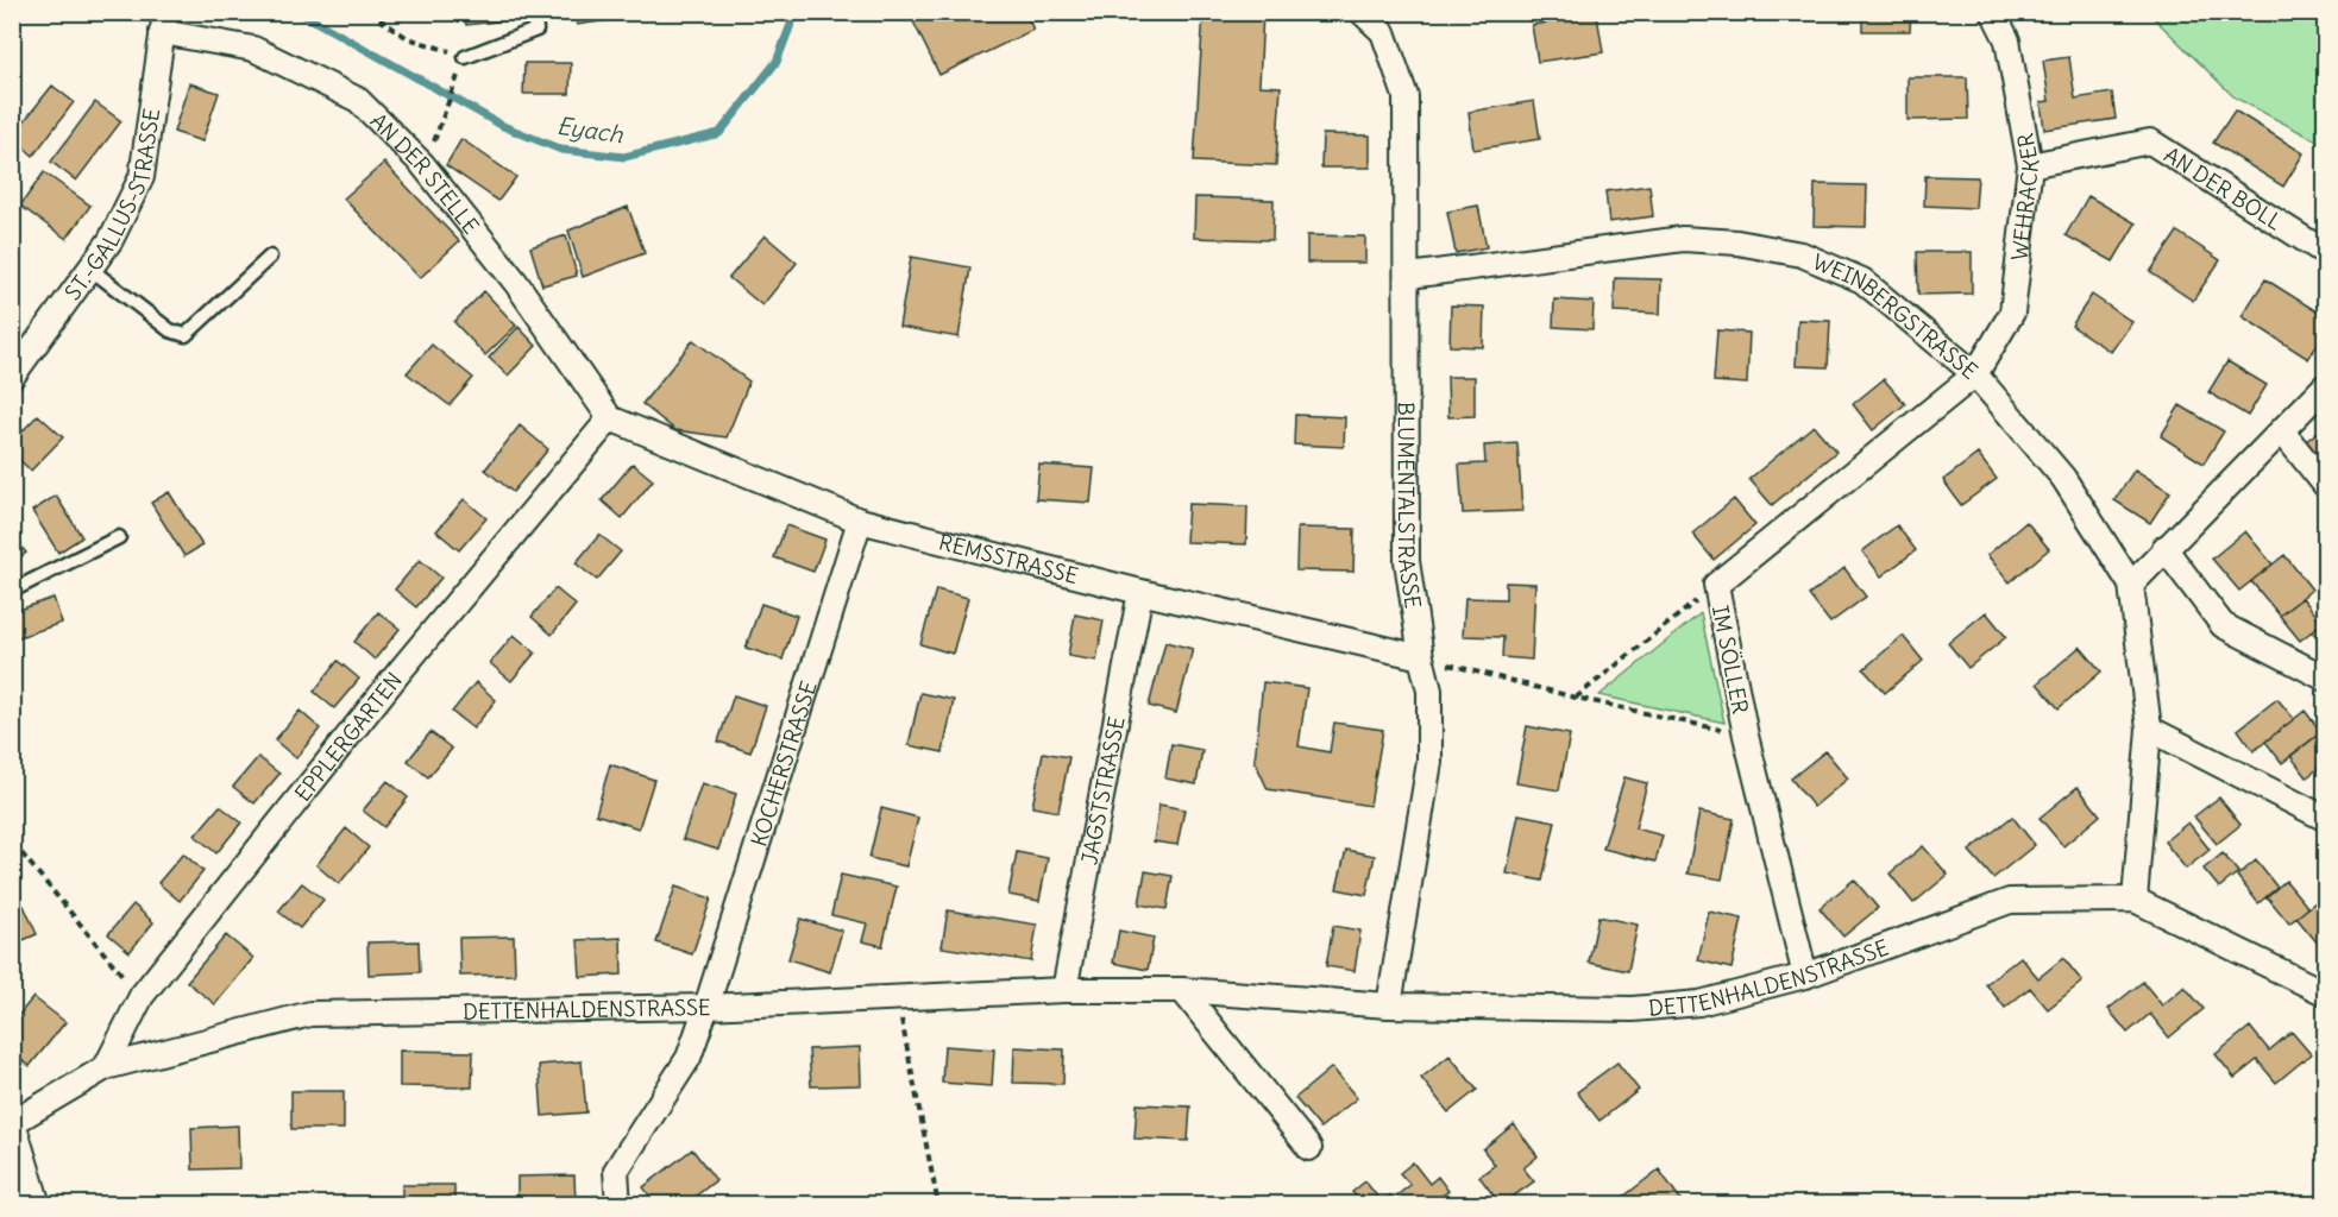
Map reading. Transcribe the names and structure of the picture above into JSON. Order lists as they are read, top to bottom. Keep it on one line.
{"streets":{"street":["AN DER STELLE","AN DER BÖLL","WEHRÄCKER","ST.-GALLUS-STRASSE","WEINBERGSTRASSE","BLUMENTALSTRASSE","REMSSTRASSE","IM SÖLLER","EPPLERGARTEN","KOCHERSTRASSE","JAGSTSTRASSE","DETTENHALDENSTRASSE"]},"crossings":[["AN DER STELLE","ST.-GALLUS-STRASSE"],["AN DER STELLE","REMSSTRASSE"],["AN DER STELLE","EPPLERGARTEN"],["AN DER BÖLL","WEHRÄCKER"],["WEHRÄCKER","WEINBERGSTRASSE"],["WEHRÄCKER","IM SÖLLER"],["WEINBERGSTRASSE","BLUMENTALSTRASSE"],["WEINBERGSTRASSE","IM SÖLLER"],["WEINBERGSTRASSE","DETTENHALDENSTRASSE"],["BLUMENTALSTRASSE","REMSSTRASSE"],["BLUMENTALSTRASSE","DETTENHALDENSTRASSE"],["REMSSTRASSE","EPPLERGARTEN"],["REMSSTRASSE","KOCHERSTRASSE"],["REMSSTRASSE","JAGSTSTRASSE"],["IM SÖLLER","DETTENHALDENSTRASSE"],["EPPLERGARTEN","DETTENHALDENSTRASSE"],["KOCHERSTRASSE","DETTENHALDENSTRASSE"],["JAGSTSTRASSE","DETTENHALDENSTRASSE"]],"water":["Eyach"]}
